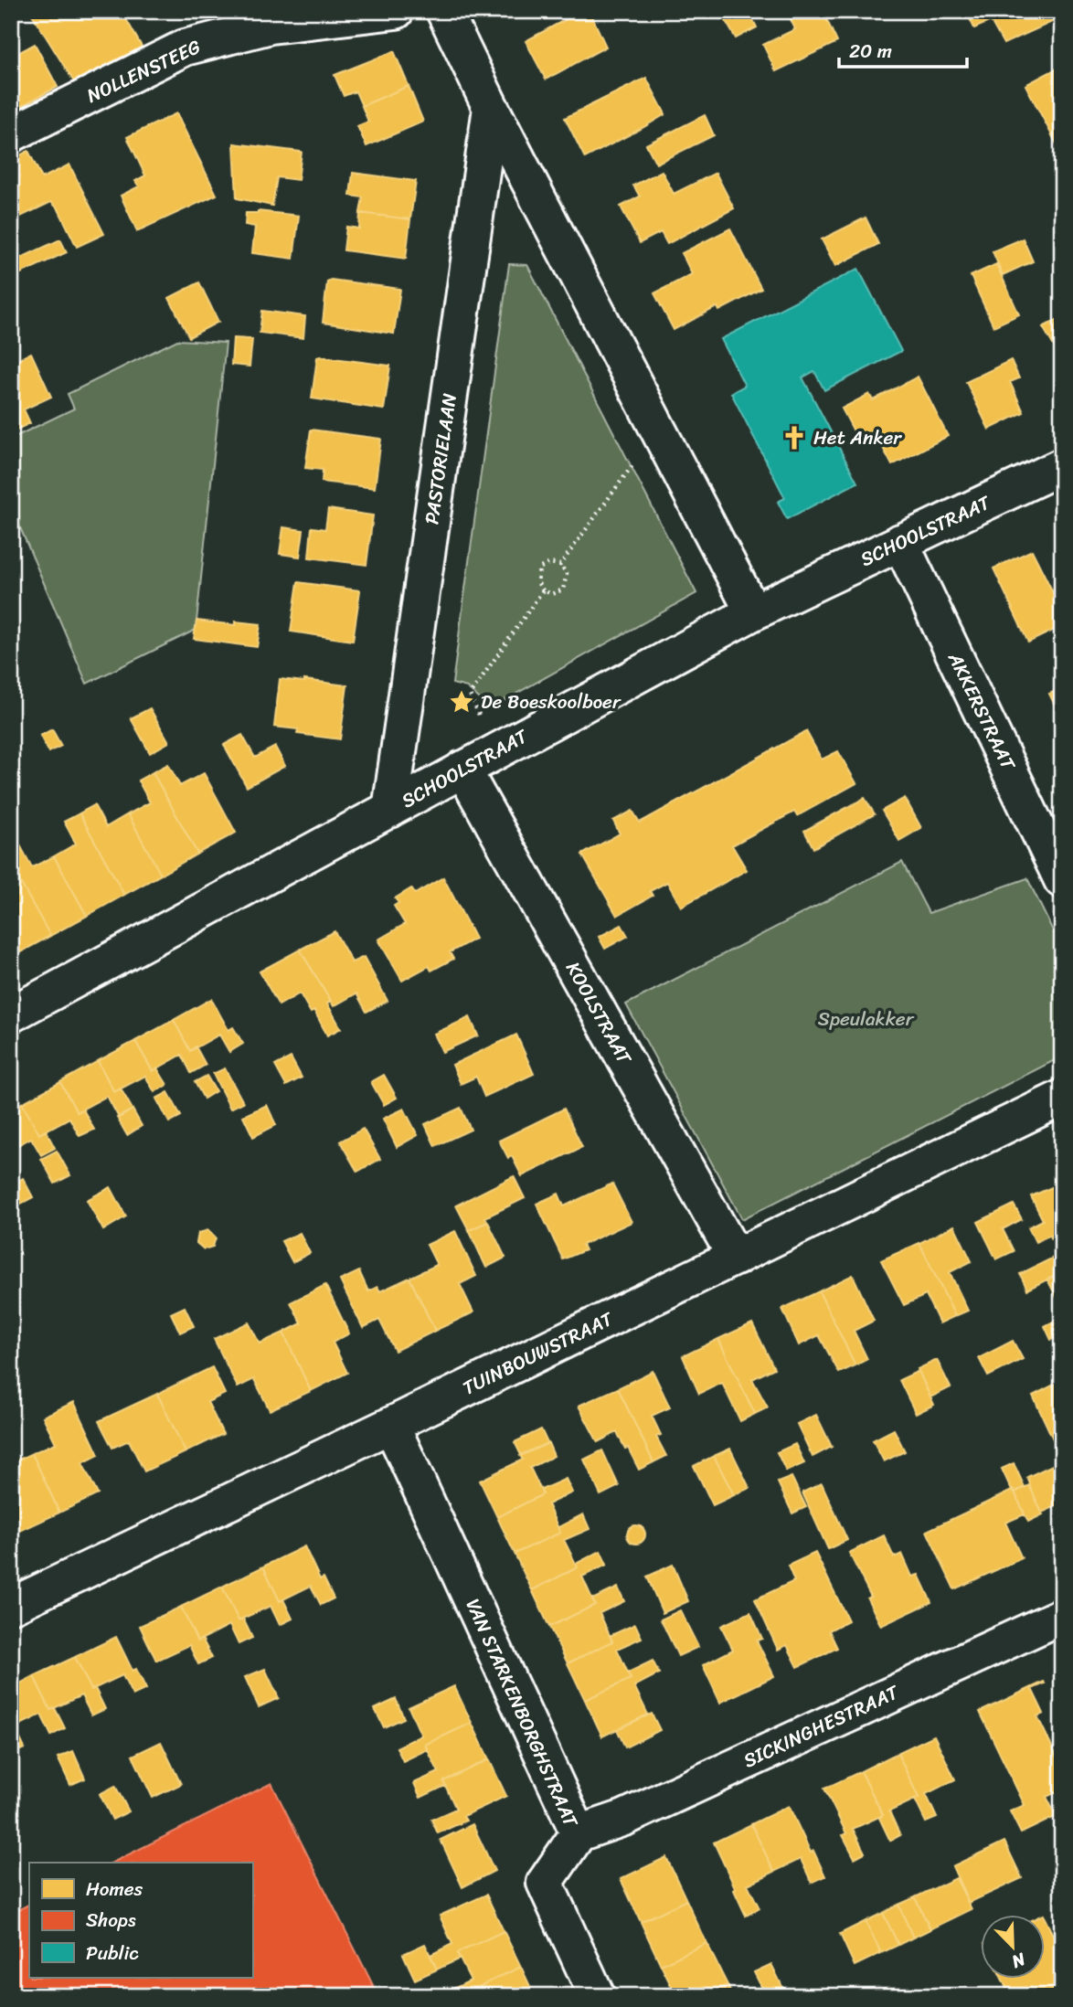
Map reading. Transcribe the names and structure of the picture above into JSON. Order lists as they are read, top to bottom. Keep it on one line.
{"streets":{"street":["NOLLENSTEEG","PASTORIELAAN","SCHOOLSTRAAT","AKKERSTRAAT","KOOLSTRAAT","TUINBOUWSTRAAT","VAN STARKENBORGHSTRAAT","SICKINGHESTRAAT"]},"crossings":[["PASTORIELAAN","SCHOOLSTRAAT"],["SCHOOLSTRAAT","AKKERSTRAAT"],["SCHOOLSTRAAT","KOOLSTRAAT"],["KOOLSTRAAT","TUINBOUWSTRAAT"],["TUINBOUWSTRAAT","VAN STARKENBORGHSTRAAT"],["VAN STARKENBORGHSTRAAT","SICKINGHESTRAAT"]],"parks":["Speulakker"],"places":{"church":["Het Anker"],"place":["De Boeskoolboer"]},"legend":["Homes","Shops","Public"],"scale_bar":"20 m","north":"bottom right"}
